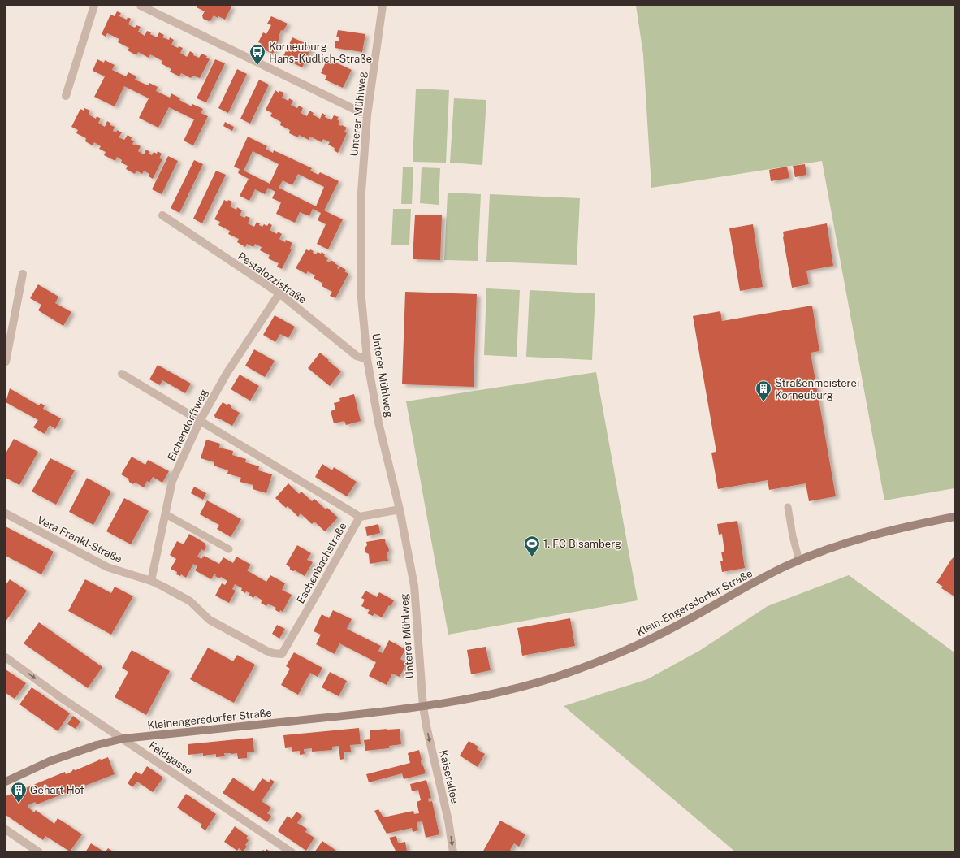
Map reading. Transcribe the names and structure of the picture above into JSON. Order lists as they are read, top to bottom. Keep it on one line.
{"streets":{"main road":["Klein-Engersdorfer Straße","Kleinengersdorfer Straße"],"street":["Unterer Mühlweg","Pestalozzistraße","Eichendorffweg","Vera Frankl-Straße","Eschenbachstraße","Feldgasse","Kaiserallee"]},"crossings":[["Unterer Mühlweg","Pestalozzistraße"],["Unterer Mühlweg","Eschenbachstraße"],["Unterer Mühlweg","Klein-Engersdorfer Straße"],["Unterer Mühlweg","Kleinengersdorfer Straße"],["Unterer Mühlweg","Kaiserallee"],["Pestalozzistraße","Eichendorffweg"],["Eichendorffweg","Vera Frankl-Straße"],["Vera Frankl-Straße","Eschenbachstraße"],["Klein-Engersdorfer Straße","Kleinengersdorfer Straße"],["Klein-Engersdorfer Straße","Kaiserallee"],["Kleinengersdorfer Straße","Feldgasse"],["Kleinengersdorfer Straße","Kaiserallee"]],"one_way":["Feldgasse","Kaiserallee"],"places":{"bus stop":["Korneuburg Hans-Kudlich-Straße"],"building":["Straßenmeisterei Korneuburg","Gehart Hof"],"sports":["1. FC Bisamberg"]}}
